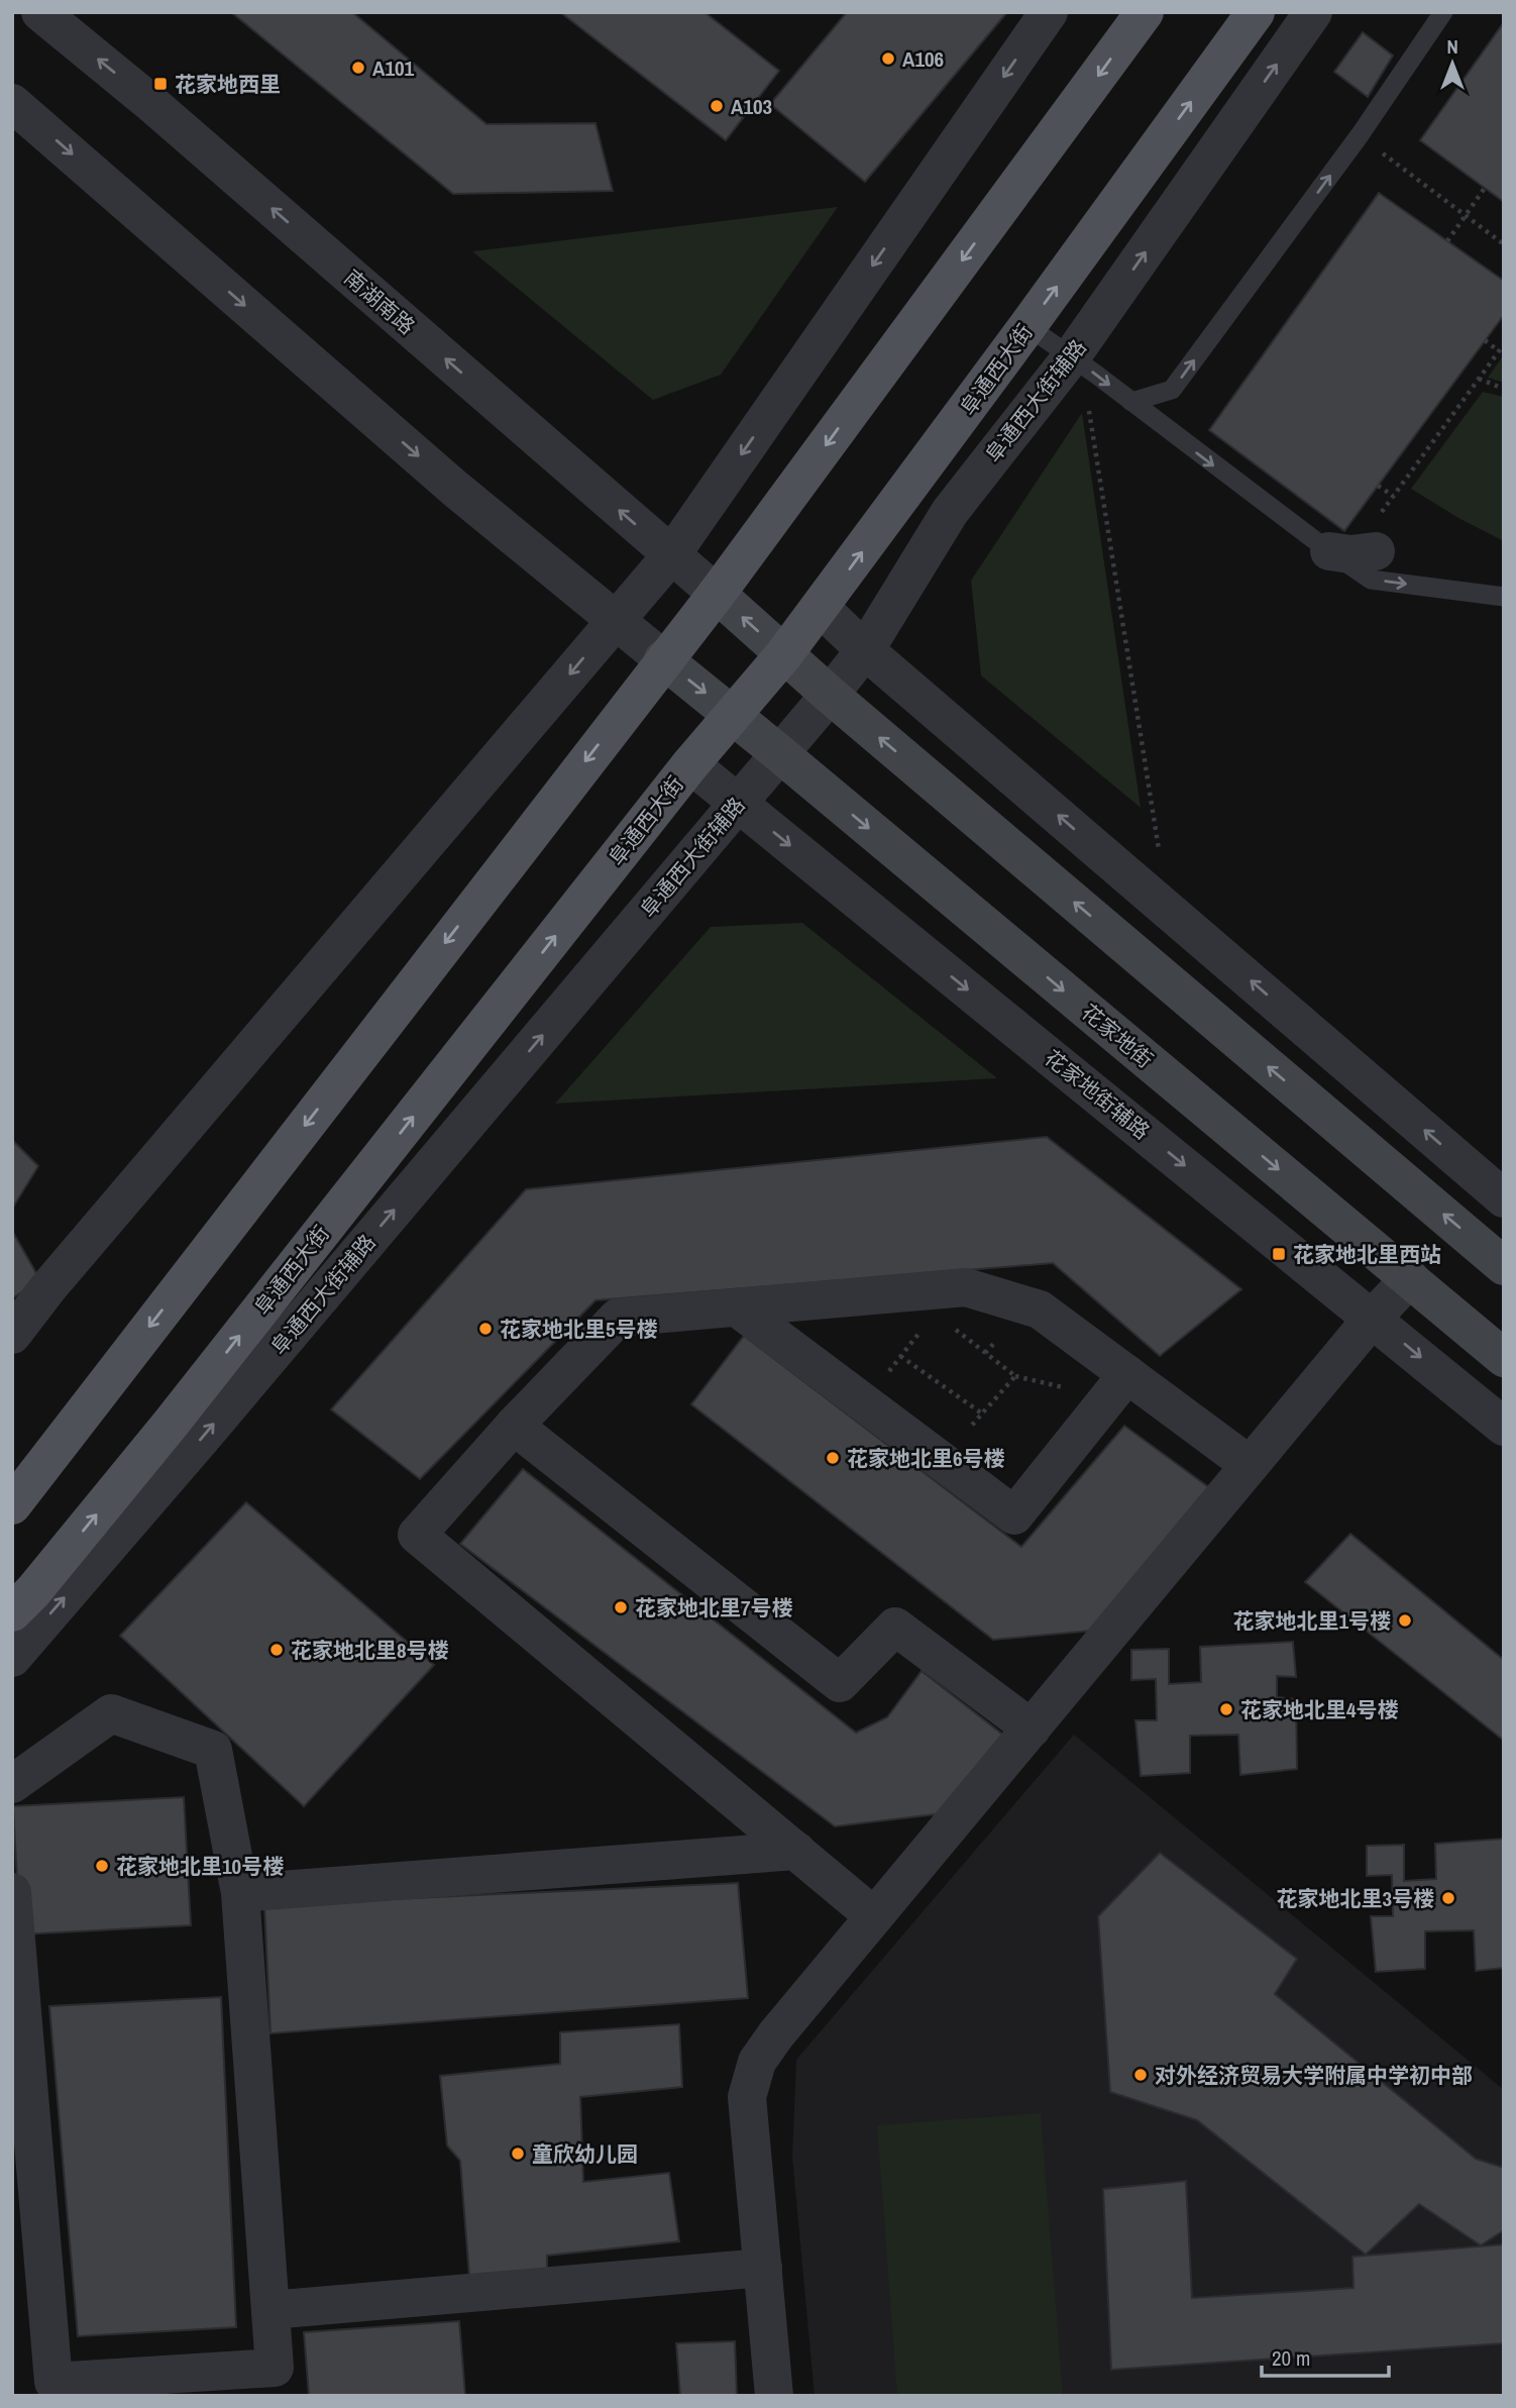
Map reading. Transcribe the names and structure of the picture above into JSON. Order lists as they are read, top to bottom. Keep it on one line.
{"streets":{"main road":["阜通西大街","花家地街"],"street":["南湖南路","阜通西大街辅路","花家地街辅路"]},"crossings":[["阜通西大街","花家地街"],["阜通西大街","花家地街辅路"],["阜通西大街辅路","花家地街"],["阜通西大街辅路","花家地街辅路"]],"places":{"other":["A106","A101","A103","花家地北里5号楼","花家地北里6号楼","花家地北里7号楼","花家地北里1号楼","花家地北里8号楼","花家地北里4号楼","花家地北里10号楼","花家地北里3号楼","对外经济贸易大学附属中学初中部","童欣幼儿园"],"transit":["花家地西里","花家地北里西站"]},"scale_bar":"20 m","north":"top"}
